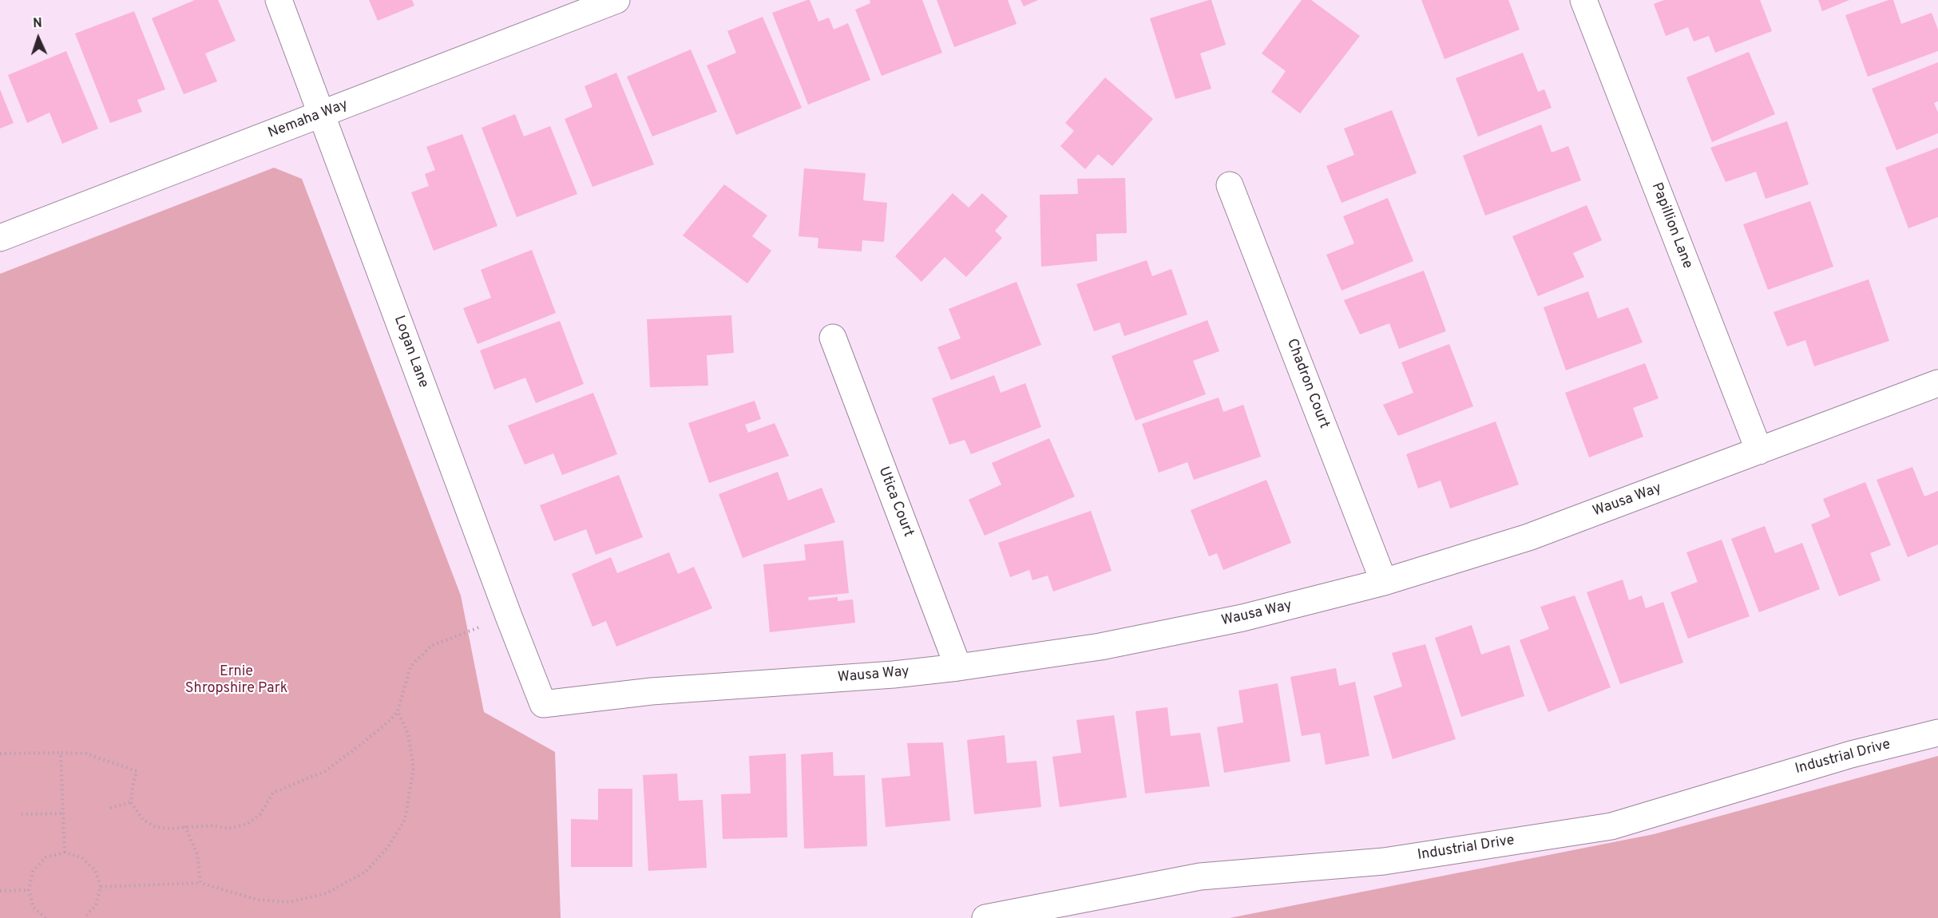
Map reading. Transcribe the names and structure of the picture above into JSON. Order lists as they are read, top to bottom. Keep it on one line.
{"streets":{"street":["Nemaha Way","Papillion Lane","Logan Lane","Chadron Court","Wausa Way","Utica Court","Industrial Drive"]},"crossings":[["Nemaha Way","Logan Lane"],["Papillion Lane","Wausa Way"],["Logan Lane","Wausa Way"],["Chadron Court","Wausa Way"],["Wausa Way","Utica Court"]],"parks":["Ernie Shropshire Park"],"north":"top"}
